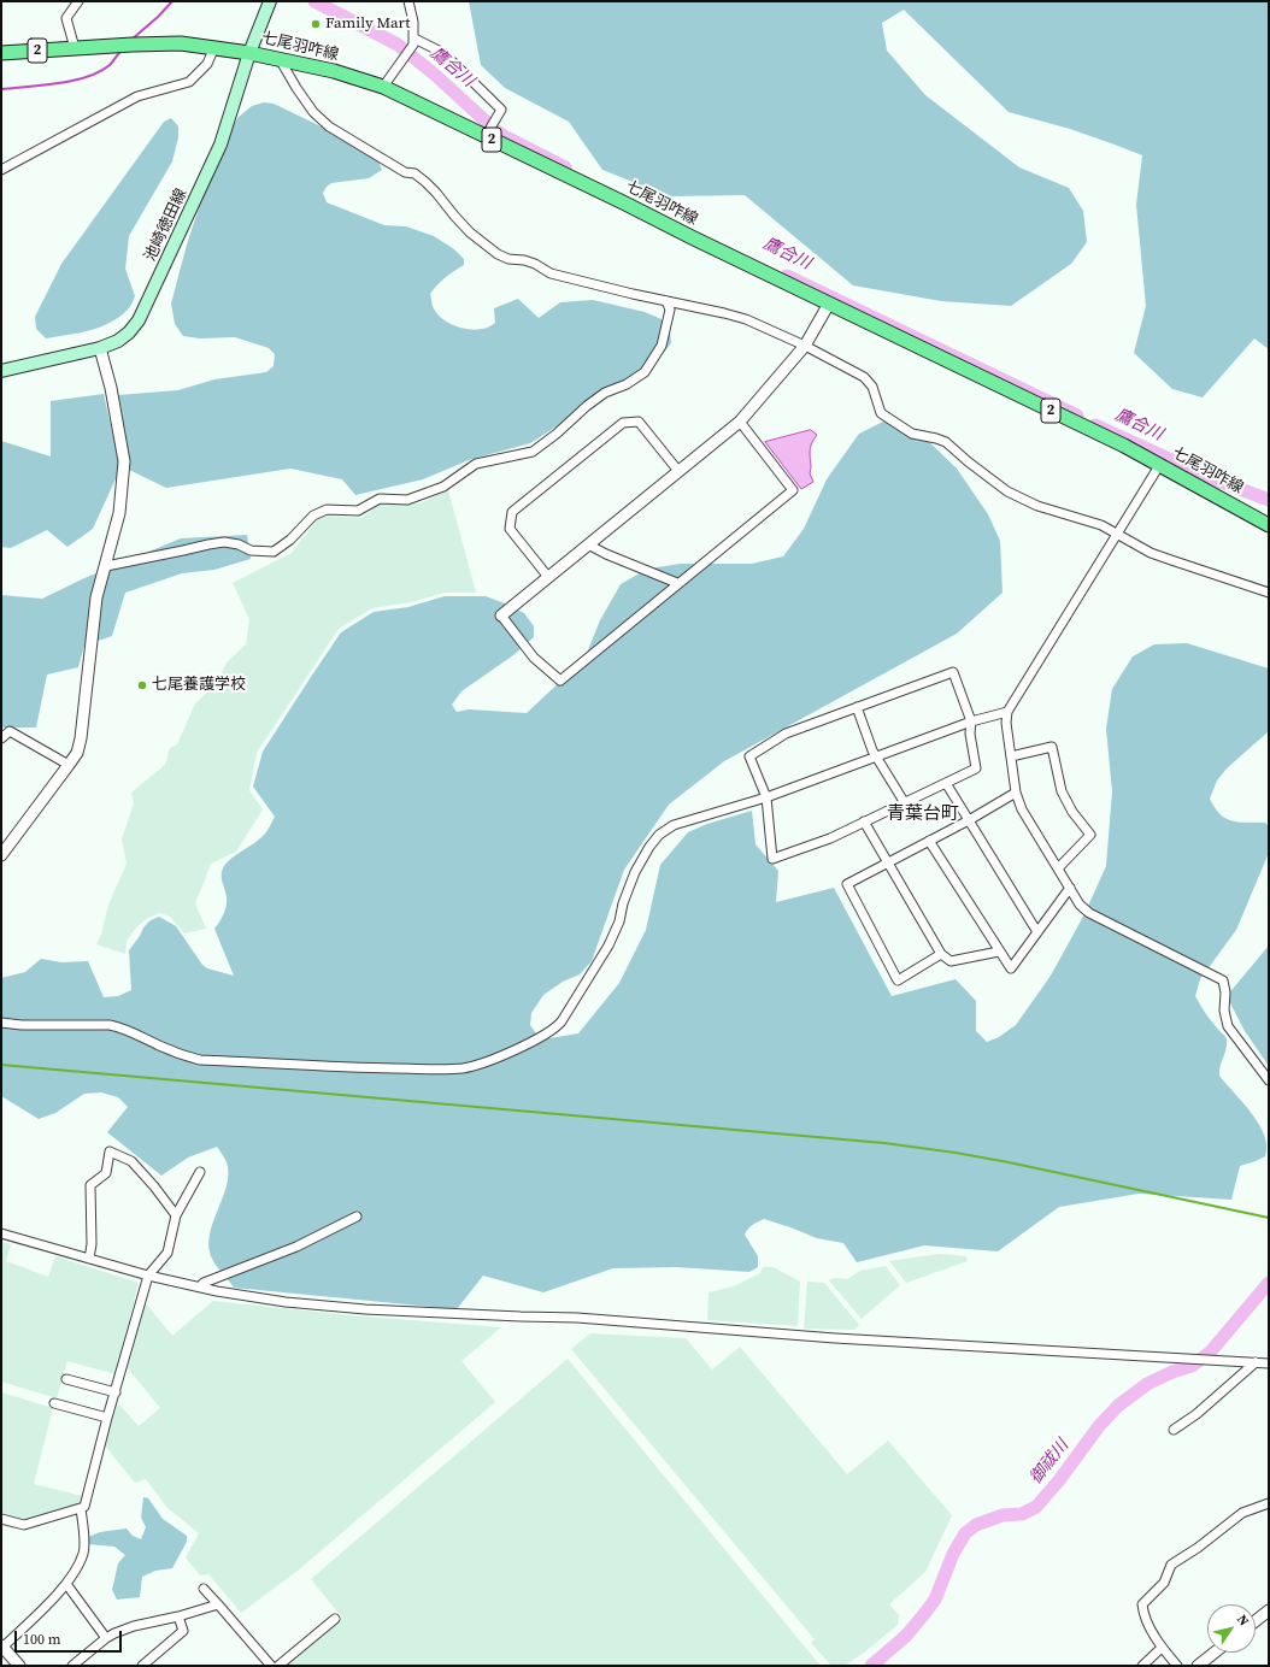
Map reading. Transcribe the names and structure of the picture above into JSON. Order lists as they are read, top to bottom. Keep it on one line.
{"streets":{"main road":["七尾羽咋線","2","池崎徳田線"]},"crossings":[["七尾羽咋線","池崎徳田線"]],"districts":["青葉台町"],"water":["鷹合川","御祓川"],"places":["Family Mart","七尾養護学校"],"scale_bar":"100 m","north":"top right"}
